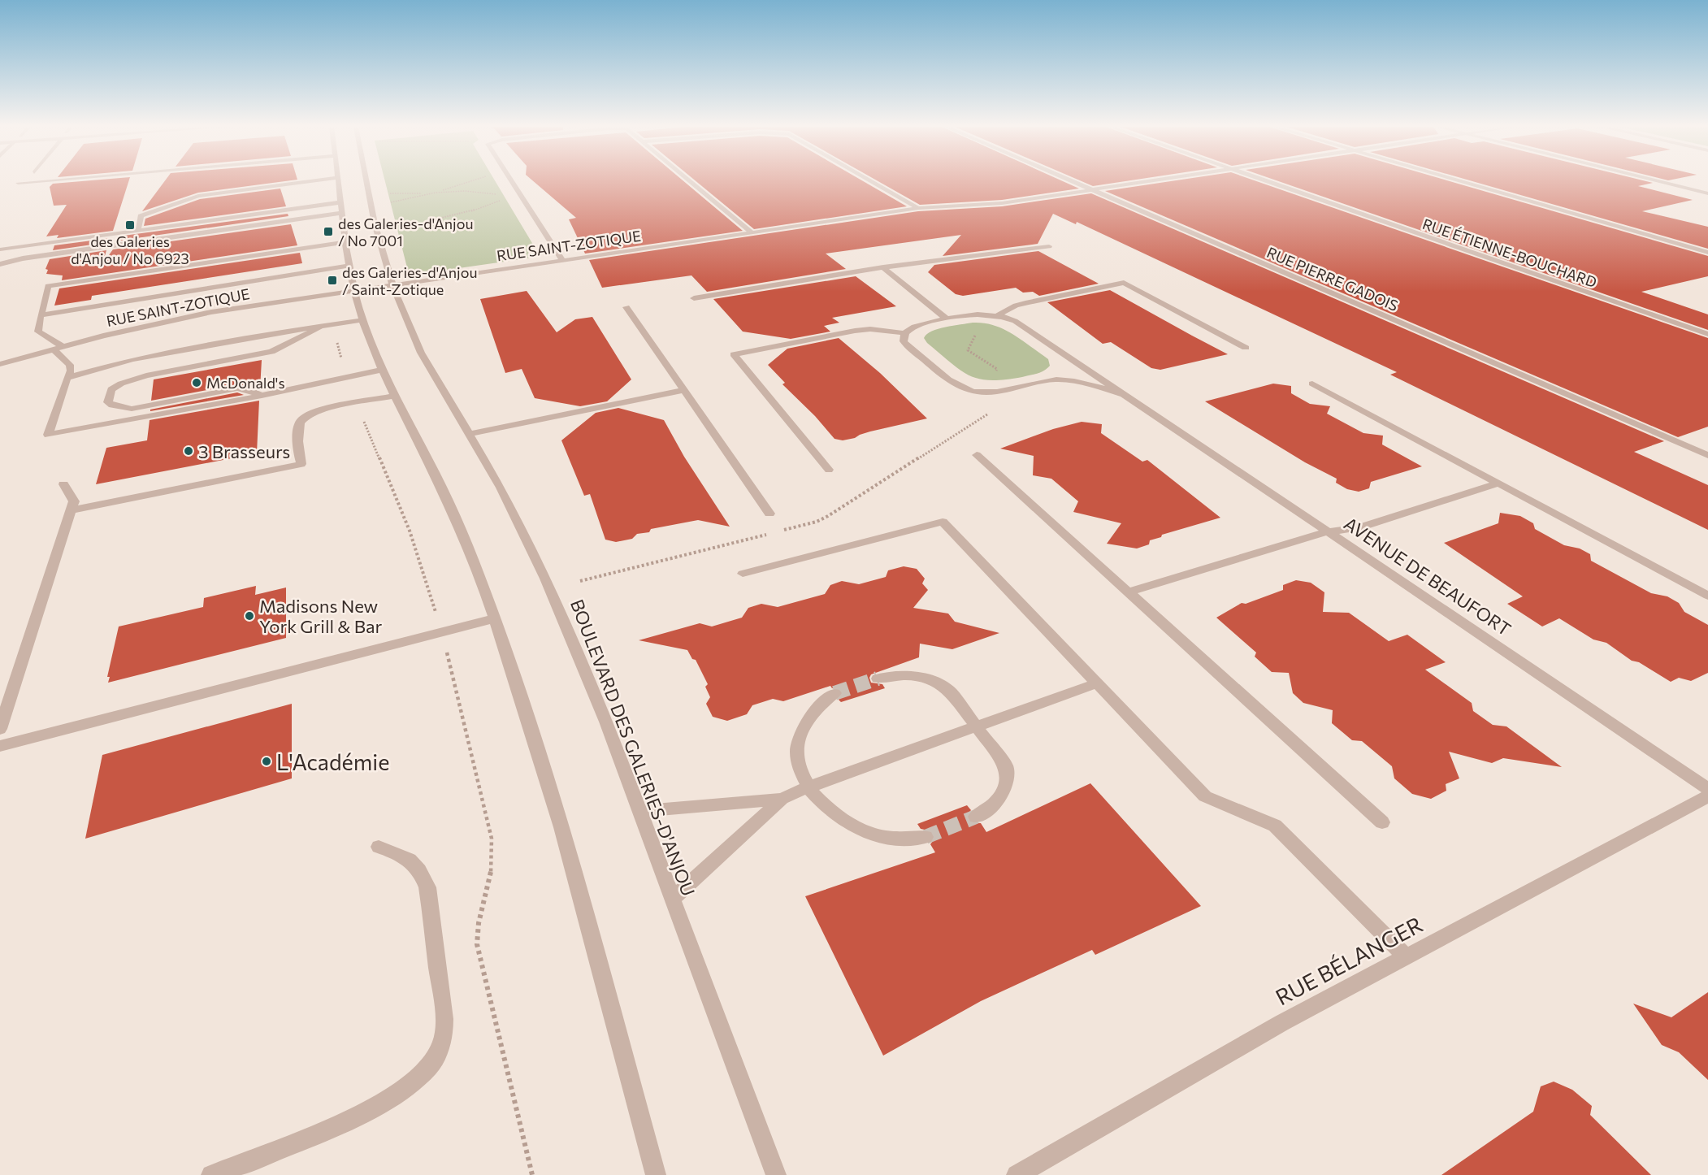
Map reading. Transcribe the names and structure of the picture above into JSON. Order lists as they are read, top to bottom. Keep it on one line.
{"streets":{"street":["RUE SAINT-ZOTIQUE","RUE ÉTIENNE-BOUCHARD","RUE PIERRE GADOIS","AVENUE DE BEAUFORT","BOULEVARD DES GALERIES-D'ANJOU","RUE BÉLANGER"]},"crossings":[["RUE SAINT-ZOTIQUE","RUE PIERRE GADOIS"],["RUE SAINT-ZOTIQUE","BOULEVARD DES GALERIES-D'ANJOU"]],"places":{"transit":["des Galeries d'Anjou / No 6923","des Galeries-d'Anjou / No 7001","des Galeries-d'Anjou / Saint-Zotique"],"other":["McDonald's","3 Brasseurs","Madisons New York Grill & Bar","L'Académie"]}}
